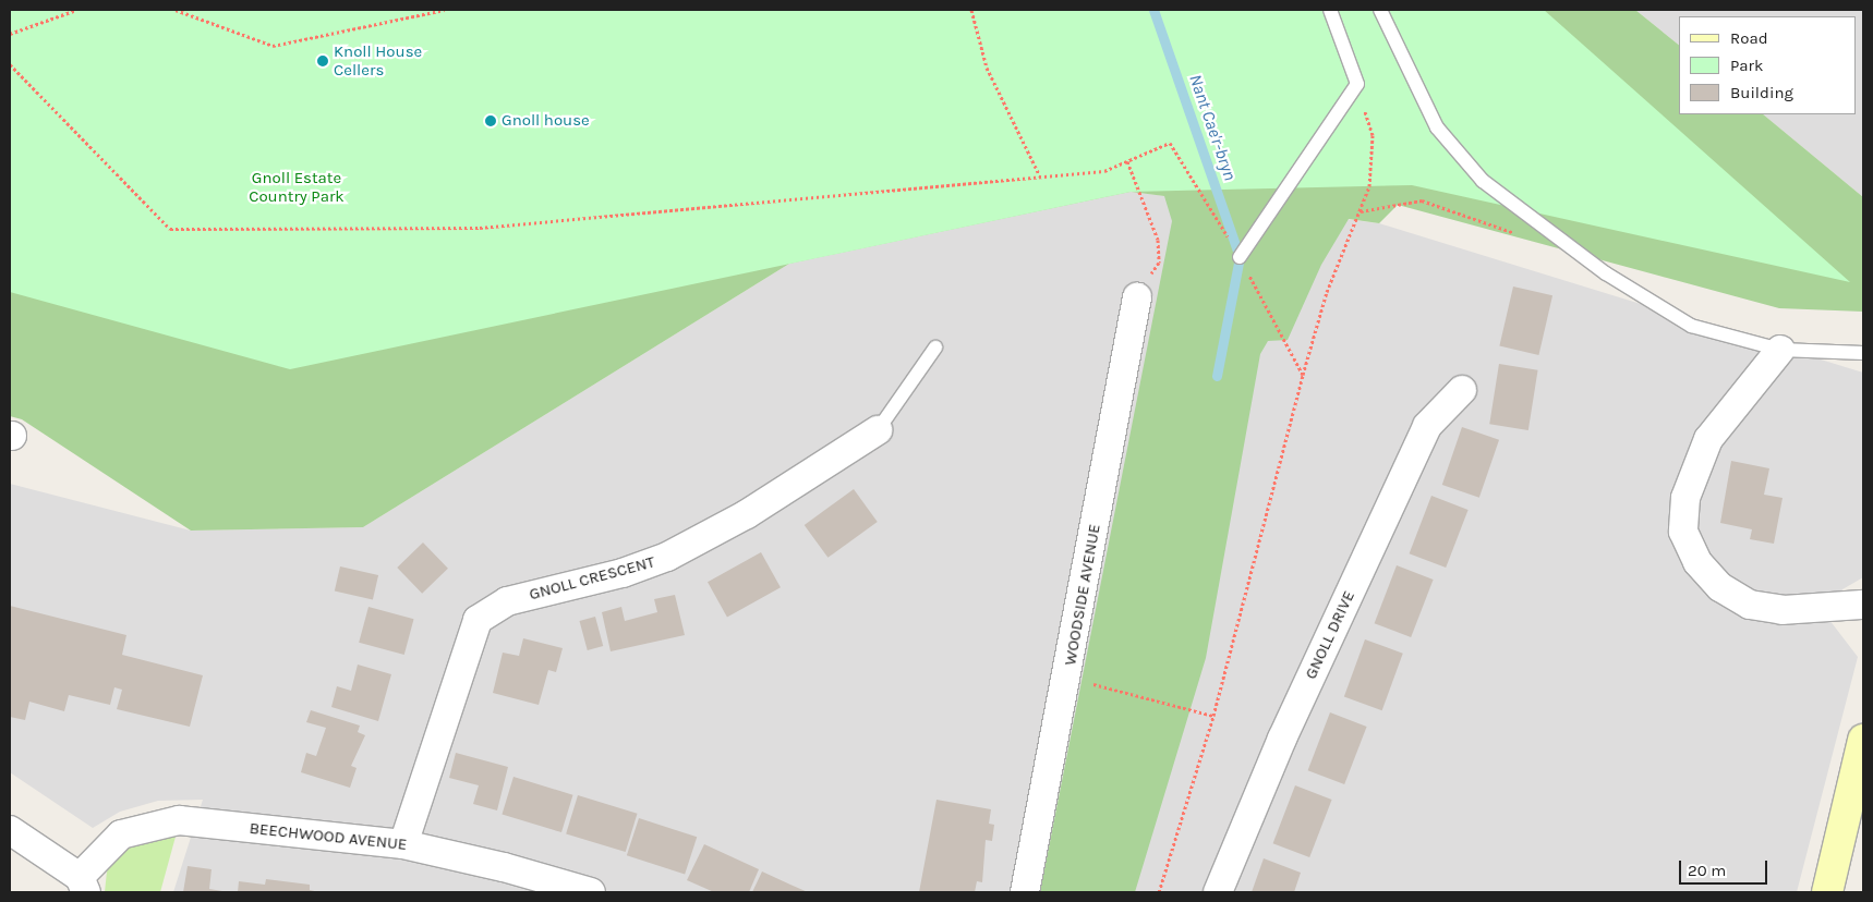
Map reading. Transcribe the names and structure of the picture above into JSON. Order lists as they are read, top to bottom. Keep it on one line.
{"streets":{"street":["GNOLL CRESCENT","WOODSIDE AVENUE","GNOLL DRIVE","BEECHWOOD AVENUE"]},"crossings":[["GNOLL CRESCENT","BEECHWOOD AVENUE"]],"water":["Nant Cae'r-bryn"],"parks":["Gnoll Estate Country Park"],"places":["Knoll House Cellers","Gnoll house"],"legend":["Road","Park","Building"],"scale_bar":"20 m"}
